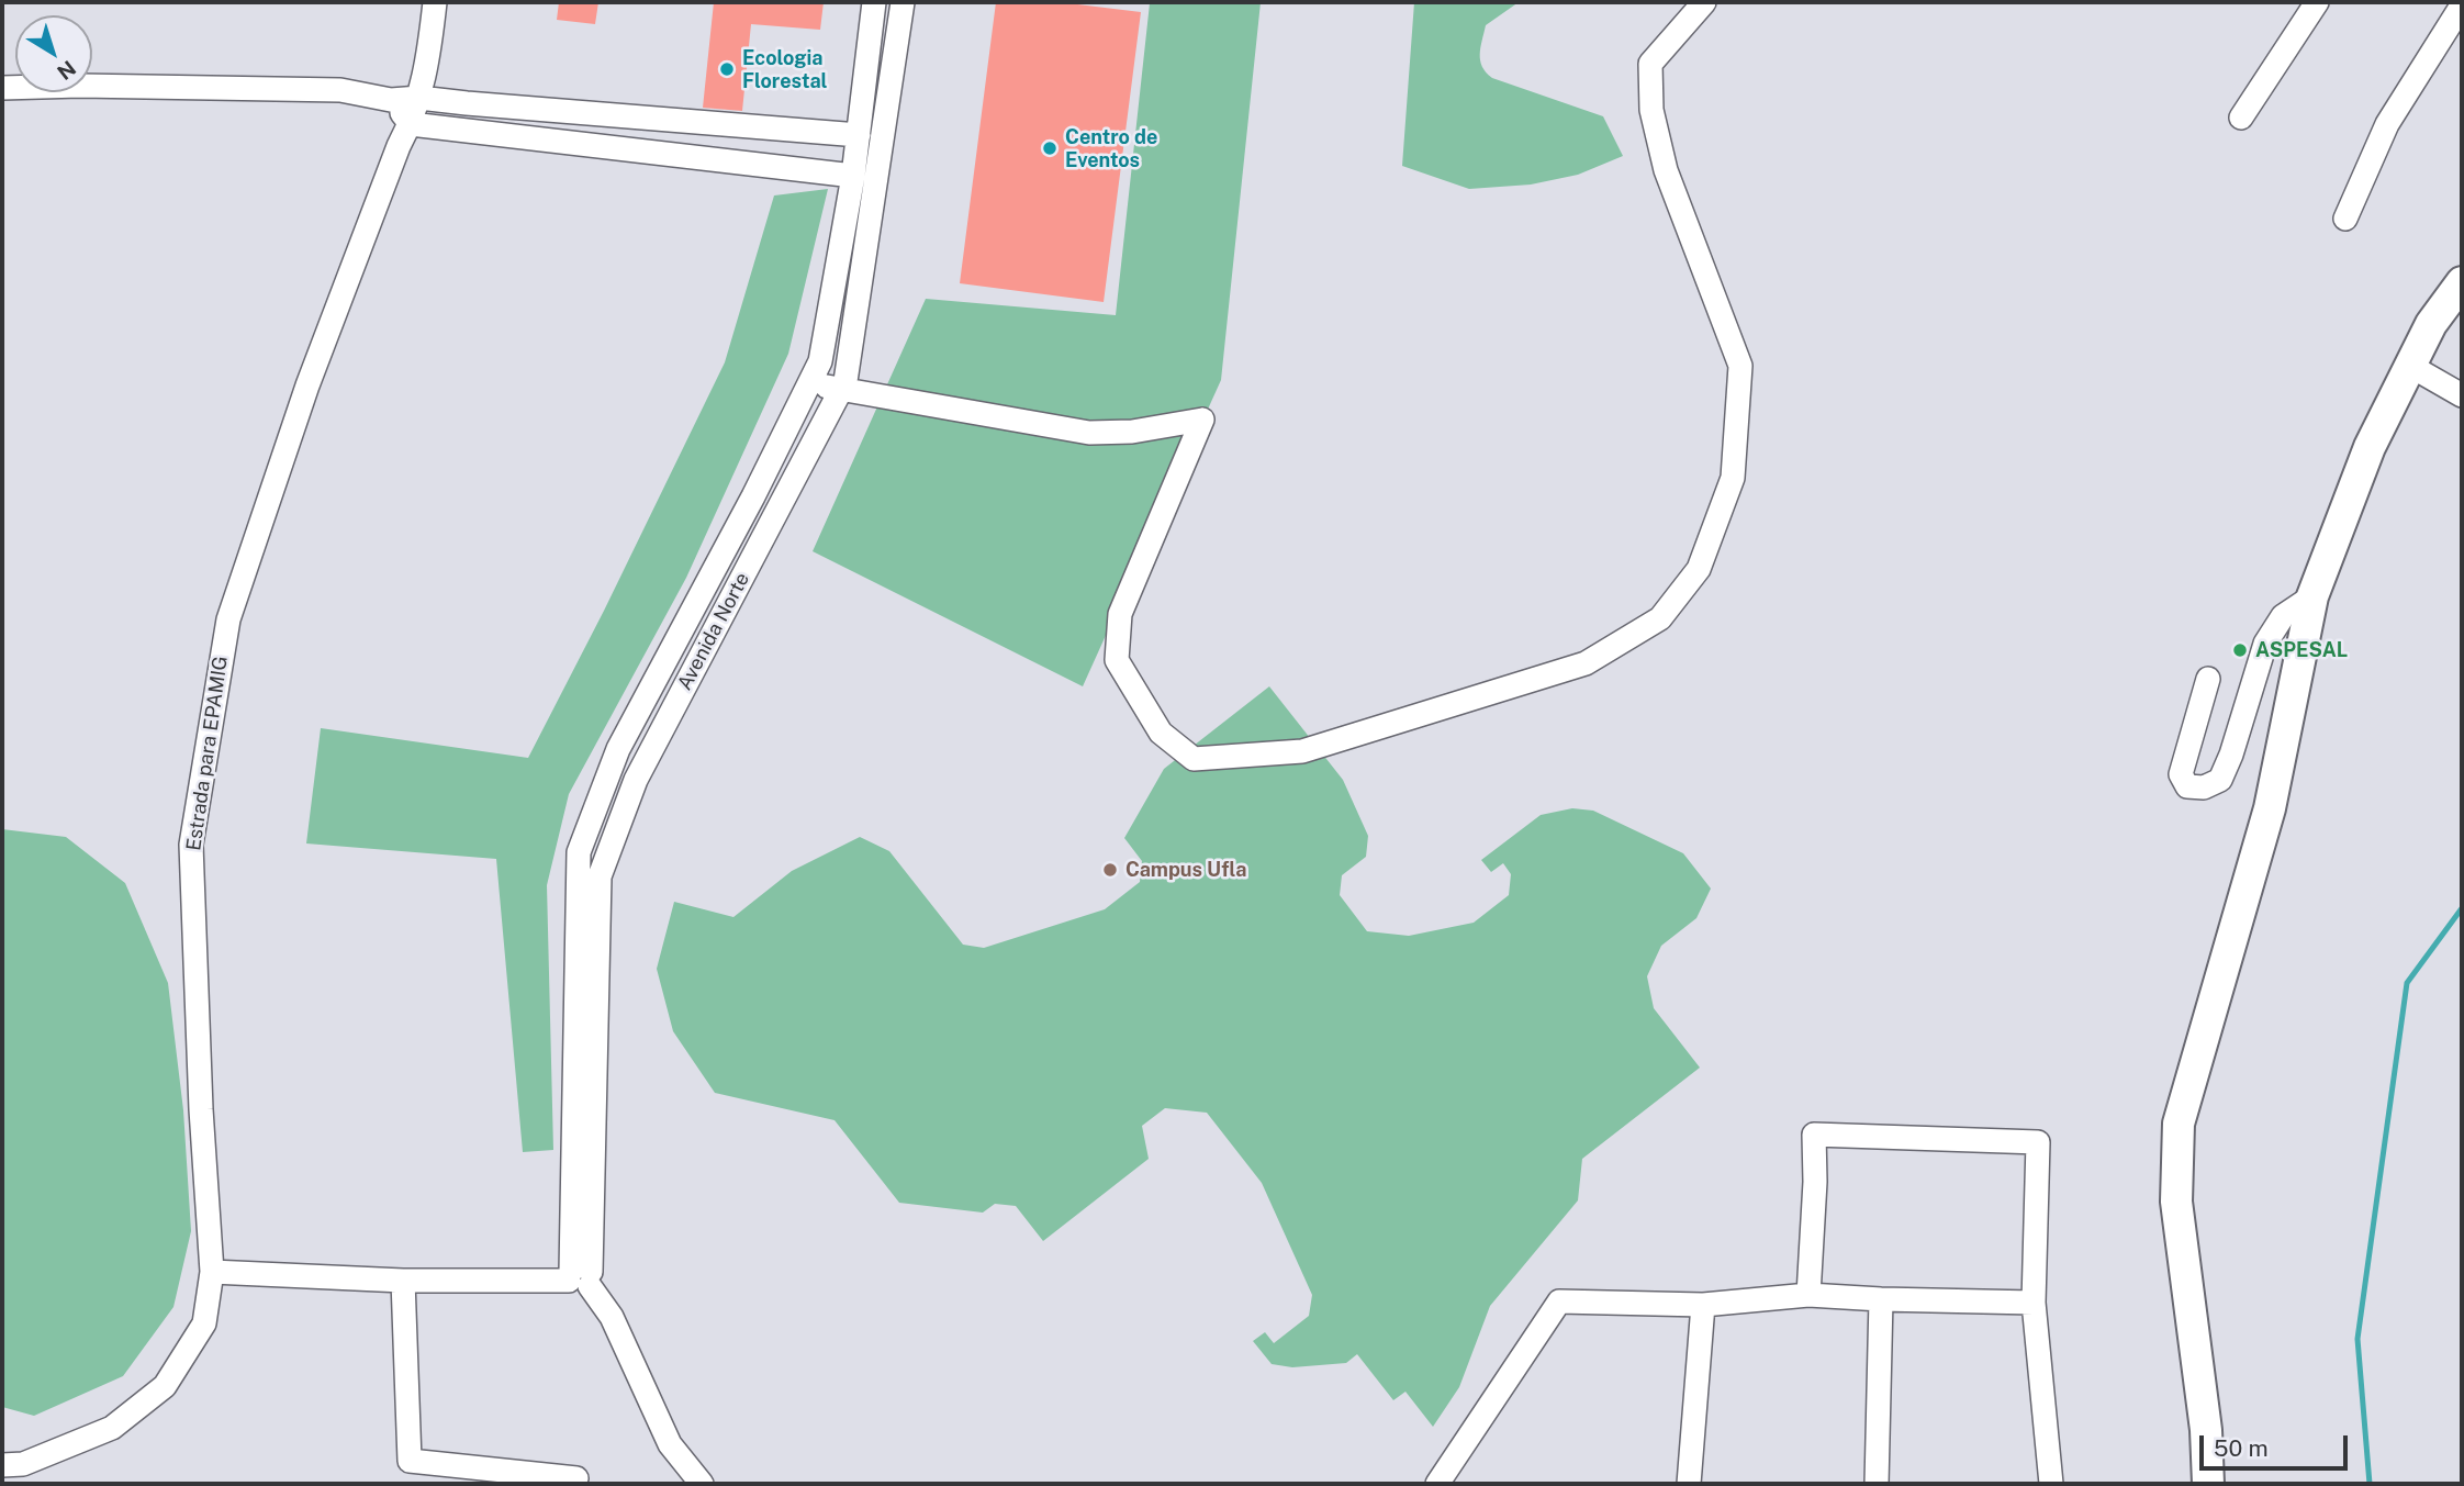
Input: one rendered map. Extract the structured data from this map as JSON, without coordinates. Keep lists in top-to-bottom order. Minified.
{"streets":{"street":["Avenida Norte","Estrada para EPAMIG"]},"places":["Ecologia Florestal","Centro de Eventos","ASPESAL","Campus Ufla"],"scale_bar":"50 m","north":"bottom right"}
